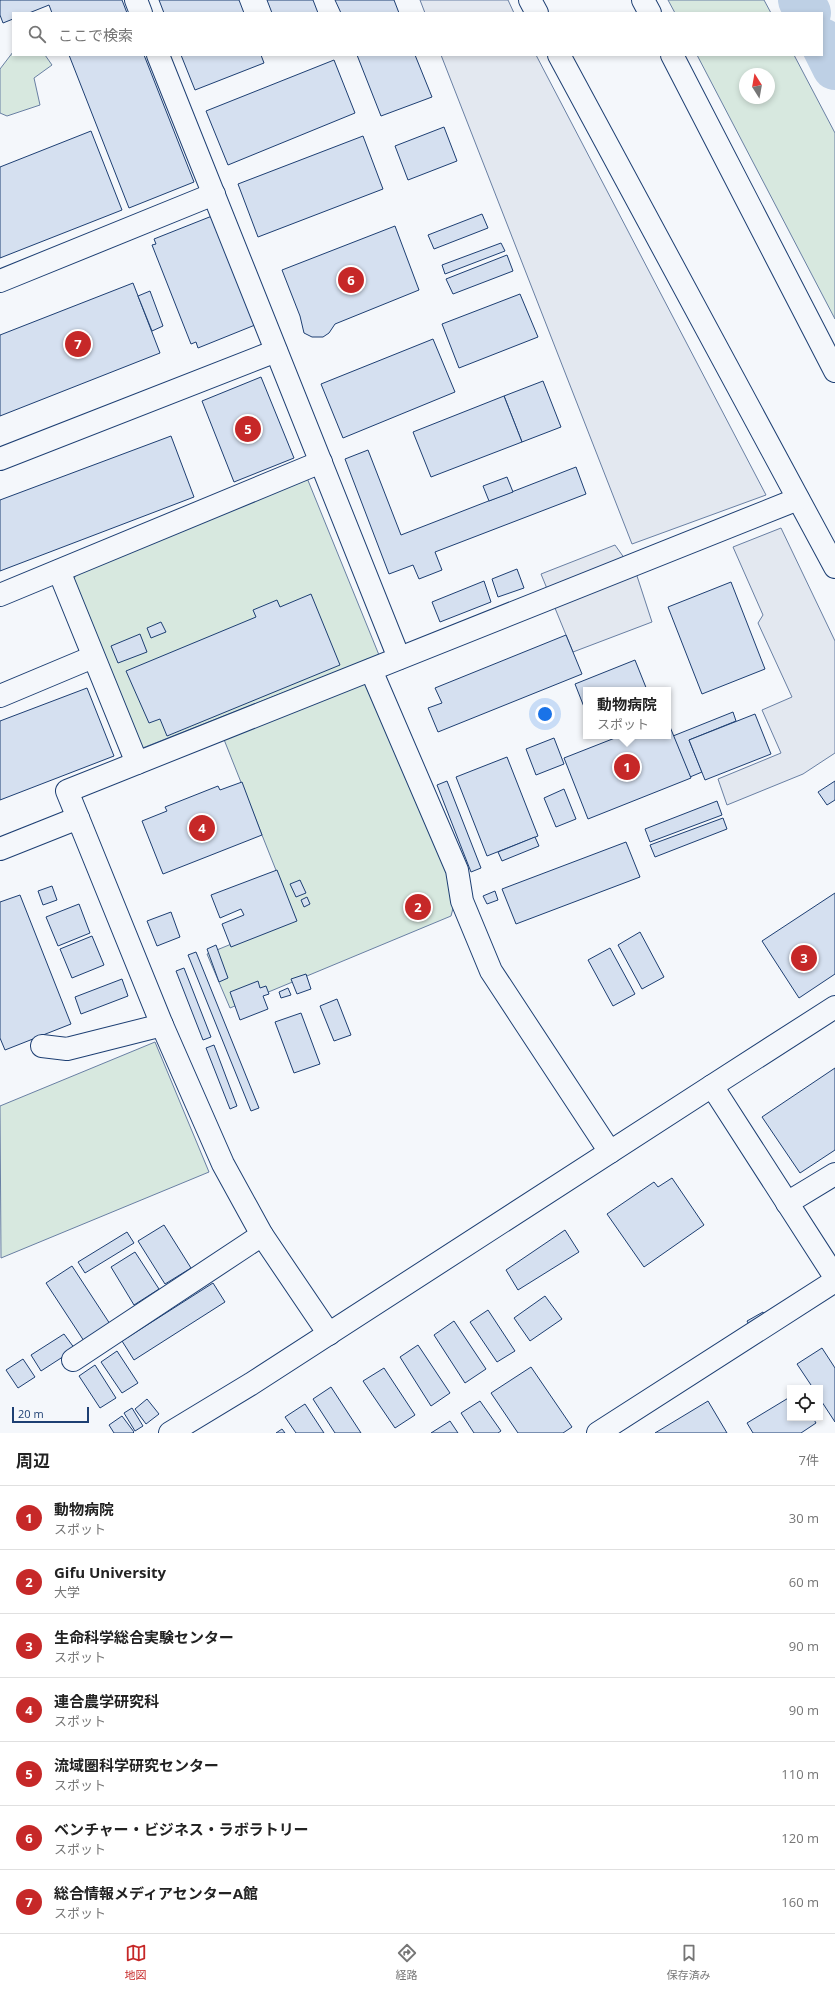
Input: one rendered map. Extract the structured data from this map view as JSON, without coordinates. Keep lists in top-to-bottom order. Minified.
{"scale_bar":"20 m","north":"top","page":{"search":"ここで検索","pins":["6","7","5","1","4","2","3"],"popup":["動物病院","スポット"],"scale":"20 m","heading":["周辺","7件"],"list":[{"mark":"1","name":"動物病院","note":"スポット","value":"30 m"},{"mark":"2","name":"Gifu University","note":"大学","value":"60 m"},{"mark":"3","name":"生命科学総合実験センター","note":"スポット","value":"90 m"},{"mark":"4","name":"連合農学研究科","note":"スポット","value":"90 m"},{"mark":"5","name":"流域圏科学研究センター","note":"スポット","value":"110 m"},{"mark":"6","name":"ベンチャー・ビジネス・ラボラトリー","note":"スポット","value":"120 m"},{"mark":"7","name":"総合情報メディアセンターA館","note":"スポット","value":"160 m"}],"nav":["地図","経路","保存済み"]}}
